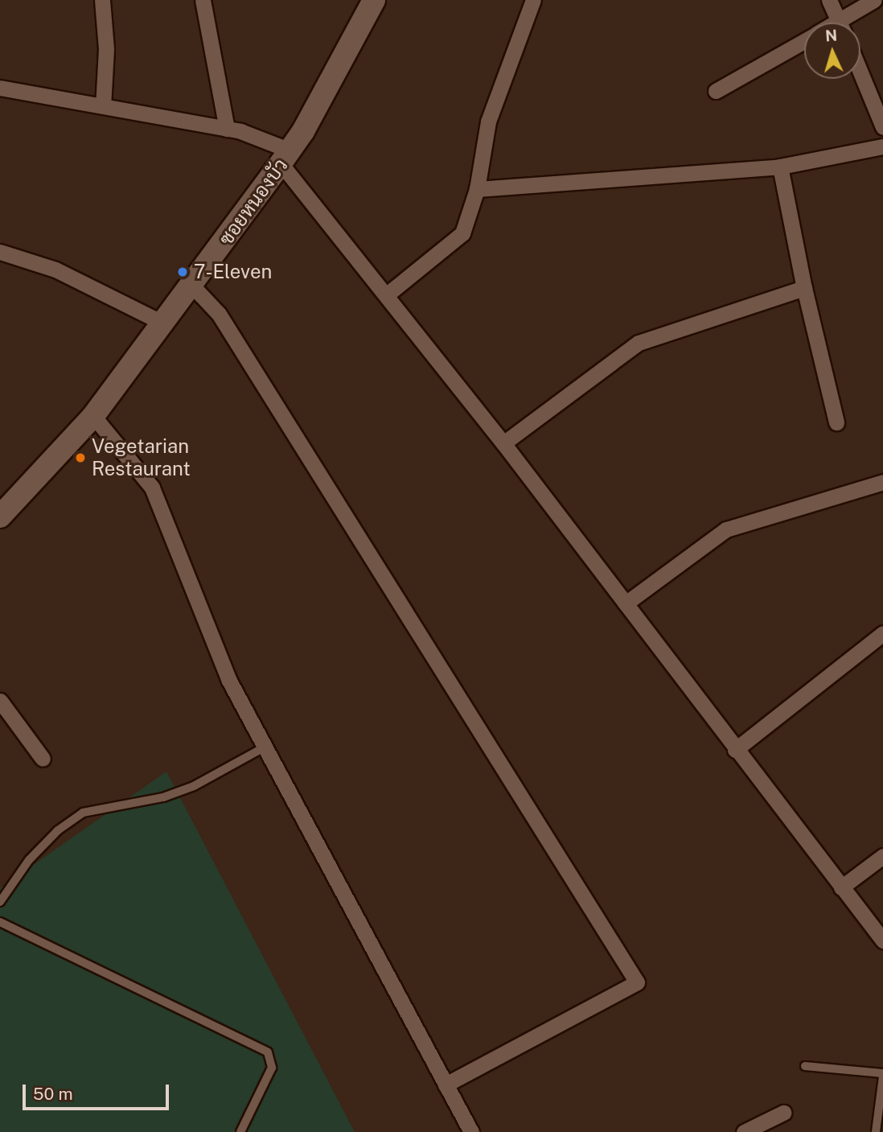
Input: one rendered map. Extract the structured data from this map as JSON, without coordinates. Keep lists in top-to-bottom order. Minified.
{"streets":{"street":["ซอยหนองบัว"]},"places":["7-Eleven","Vegetarian Restaurant"],"scale_bar":"50 m","north":"top"}
